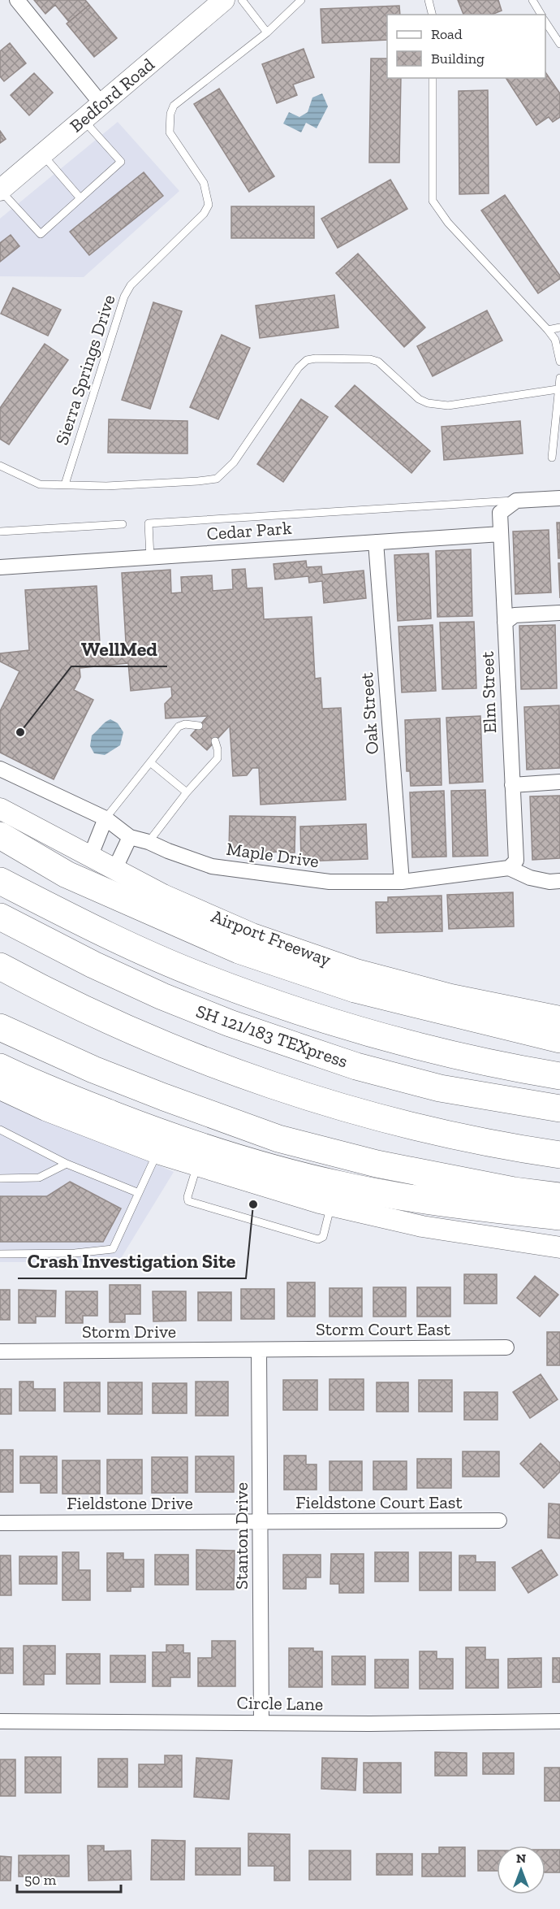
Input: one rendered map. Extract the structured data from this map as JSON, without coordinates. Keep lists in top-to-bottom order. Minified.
{"streets":{"highway":["SH 121/183 TEXpress"],"main road":["Bedford Road","Airport Freeway"],"street":["Cedar Park","Elm Street","Oak Street","Maple Drive","Storm Court East","Storm Drive","Fieldstone Court East","Fieldstone Drive","Stanton Drive","Circle Lane"],"lane":["Sierra Springs Drive"]},"crossings":[["Cedar Park","Elm Street"],["Cedar Park","Oak Street"],["Elm Street","Maple Drive"],["Oak Street","Maple Drive"],["Storm Court East","Storm Drive"],["Storm Court East","Stanton Drive"],["Storm Drive","Stanton Drive"],["Fieldstone Court East","Fieldstone Drive"],["Fieldstone Court East","Stanton Drive"],["Fieldstone Drive","Stanton Drive"],["Stanton Drive","Circle Lane"]],"places":["WellMed","Crash Investigation Site"],"legend":["Road","Building"],"scale_bar":"50 m","north":"top"}
